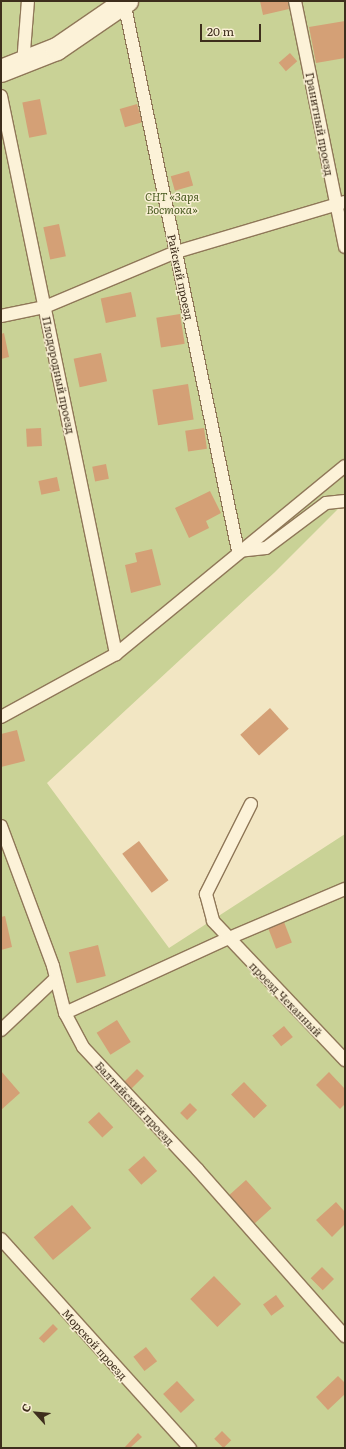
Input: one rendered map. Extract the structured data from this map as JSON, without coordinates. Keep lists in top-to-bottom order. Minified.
{"streets":{"lane":["Гранитный проезд","Райский проезд","Плодородный проезд","проезд Чеканный","Балтийский проезд","Морской проезд"]},"parks":["СНТ «Заря Востока»"],"scale_bar":"20 m","north":"top left"}
